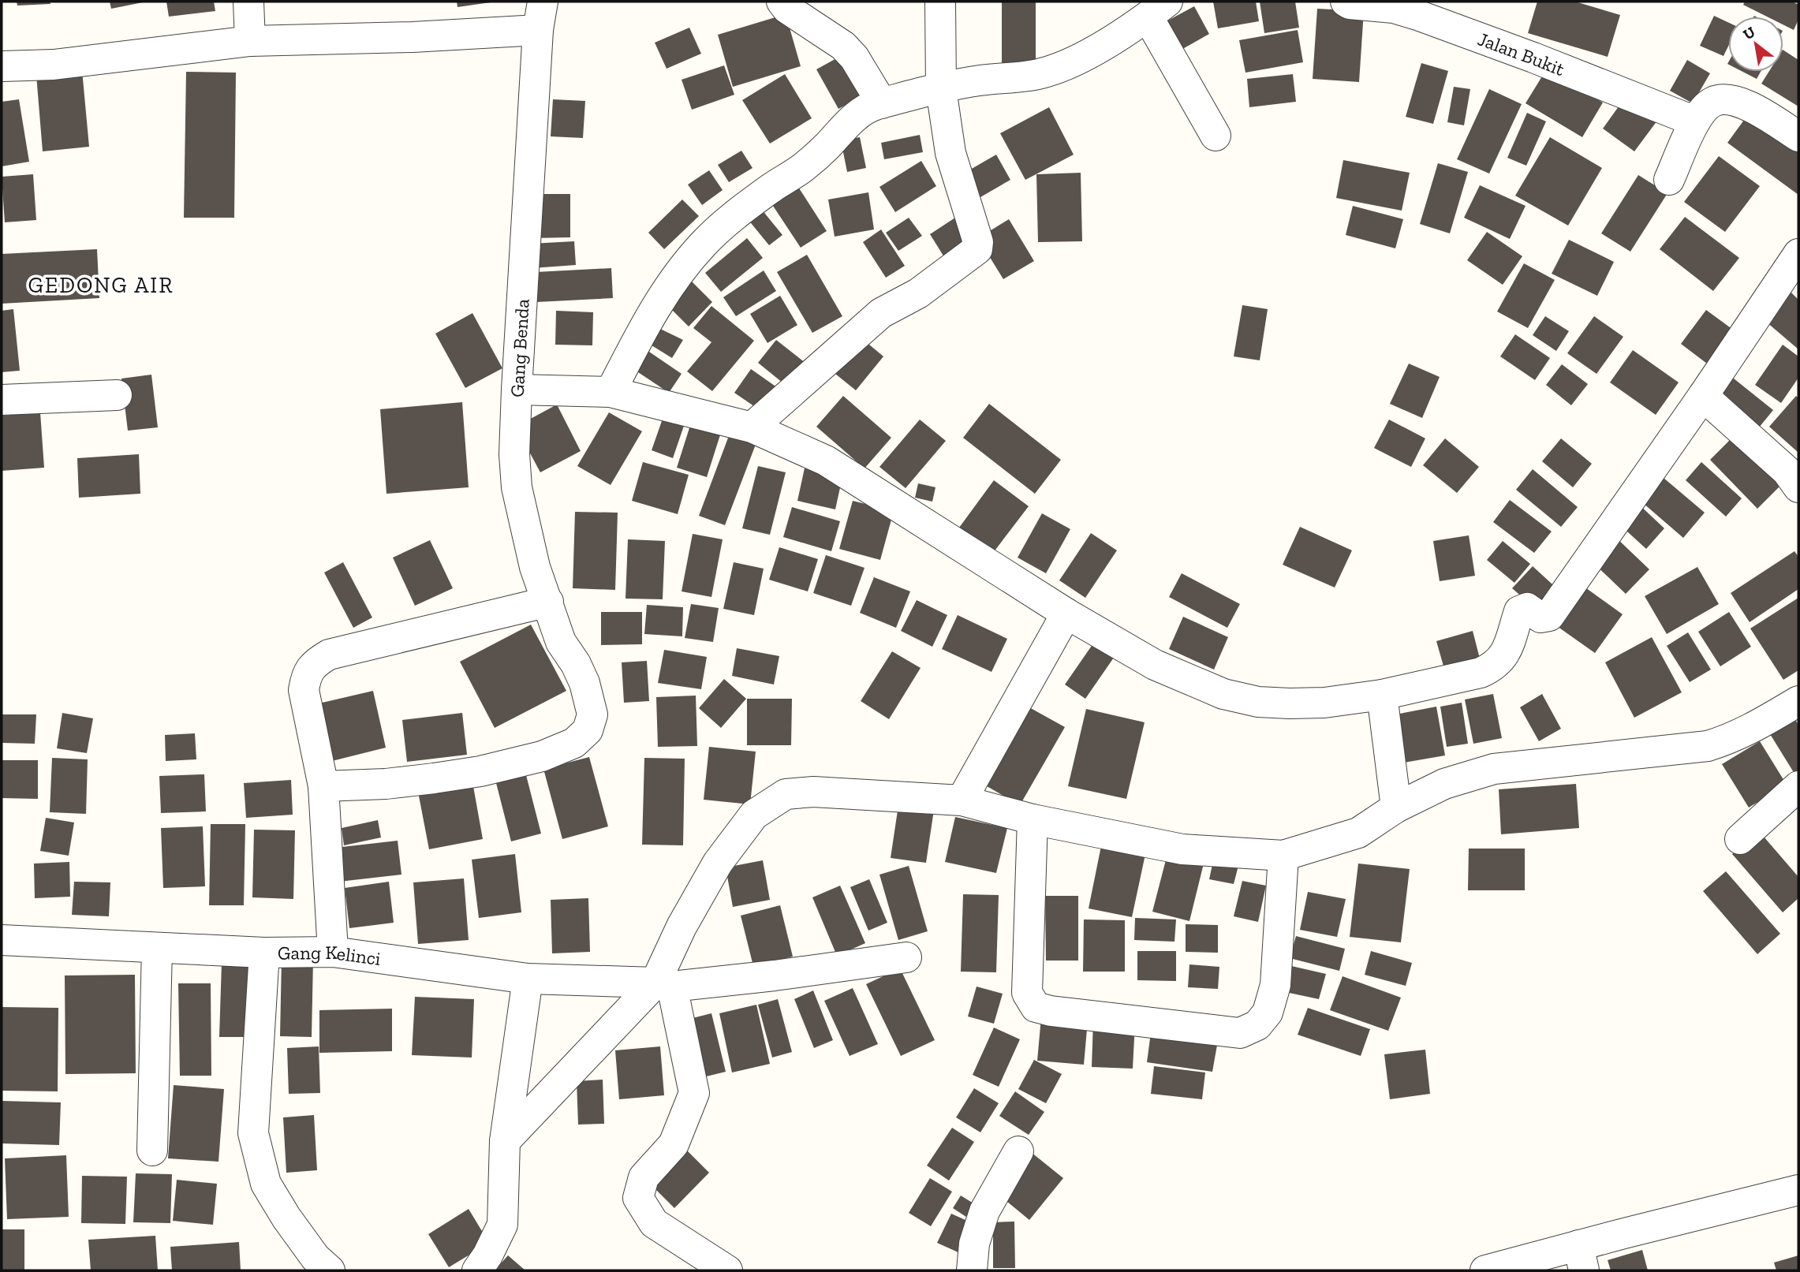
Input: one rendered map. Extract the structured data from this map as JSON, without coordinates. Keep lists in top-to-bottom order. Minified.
{"streets":{"street":["Jalan Bukit","Gang Benda","Gang Kelinci"]},"districts":["GEDONG AIR"],"north":"top left"}
